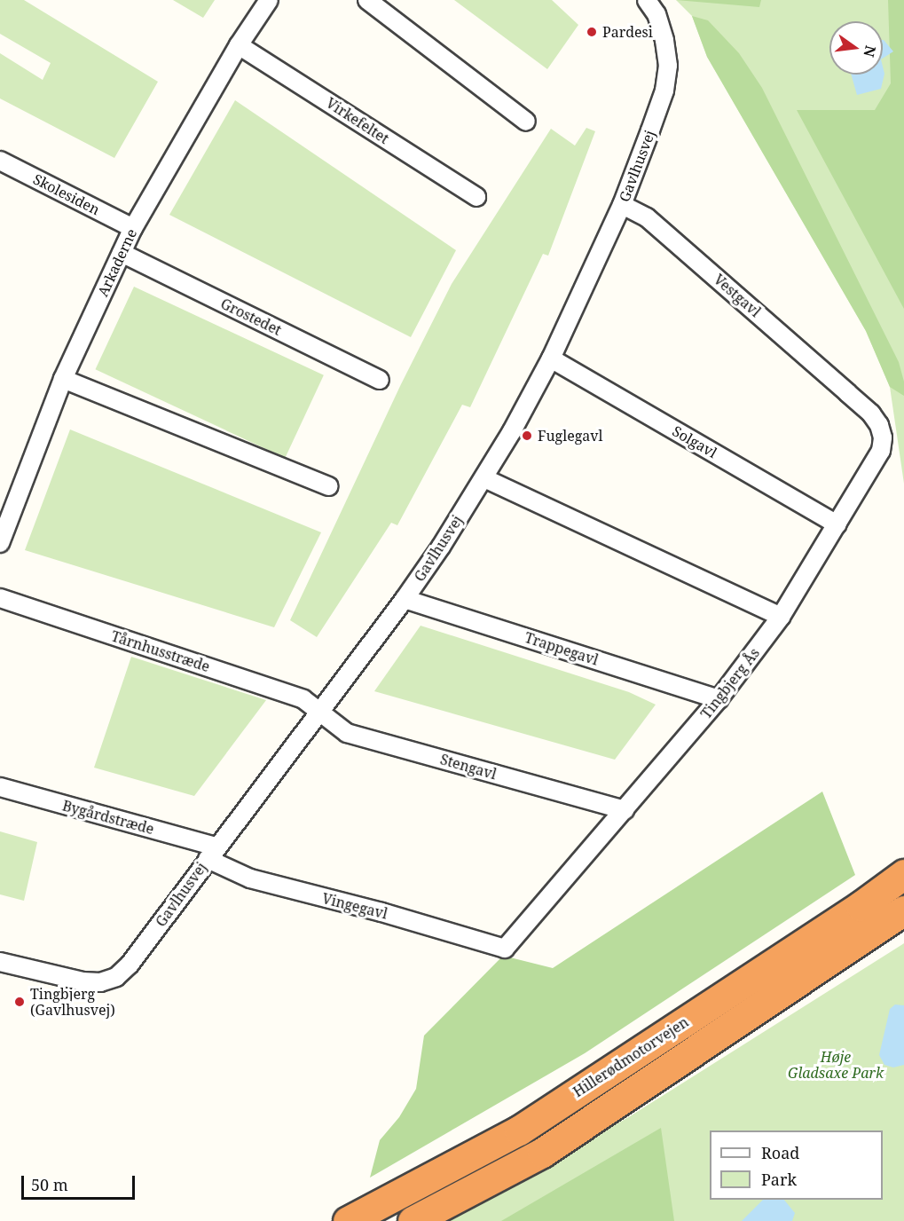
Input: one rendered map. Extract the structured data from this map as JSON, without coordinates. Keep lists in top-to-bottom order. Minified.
{"streets":{"highway":["Hillerødmotorvejen"],"street":["Virkefeltet","Gavlhusvej","Skolesiden","Arkaderne","Vestgavl","Grostedet","Solgavl","Trappegavl","Tårnhusstræde","Tingbjerg Ås","Stengavl","Bygårdstræde","Vingegavl"]},"crossings":[["Virkefeltet","Arkaderne"],["Gavlhusvej","Vestgavl"],["Gavlhusvej","Solgavl"],["Gavlhusvej","Trappegavl"],["Gavlhusvej","Tårnhusstræde"],["Gavlhusvej","Stengavl"],["Gavlhusvej","Bygårdstræde"],["Gavlhusvej","Vingegavl"],["Skolesiden","Arkaderne"],["Arkaderne","Grostedet"],["Vestgavl","Tingbjerg Ås"],["Solgavl","Tingbjerg Ås"],["Trappegavl","Tingbjerg Ås"],["Tårnhusstræde","Stengavl"],["Tingbjerg Ås","Stengavl"],["Tingbjerg Ås","Vingegavl"],["Bygårdstræde","Vingegavl"]],"parks":["Høje Gladsaxe Park"],"places":["Pardesi","Fuglegavl","Tingbjerg (Gavlhusvej)"],"legend":["Road","Park"],"scale_bar":"50 m","north":"right"}
